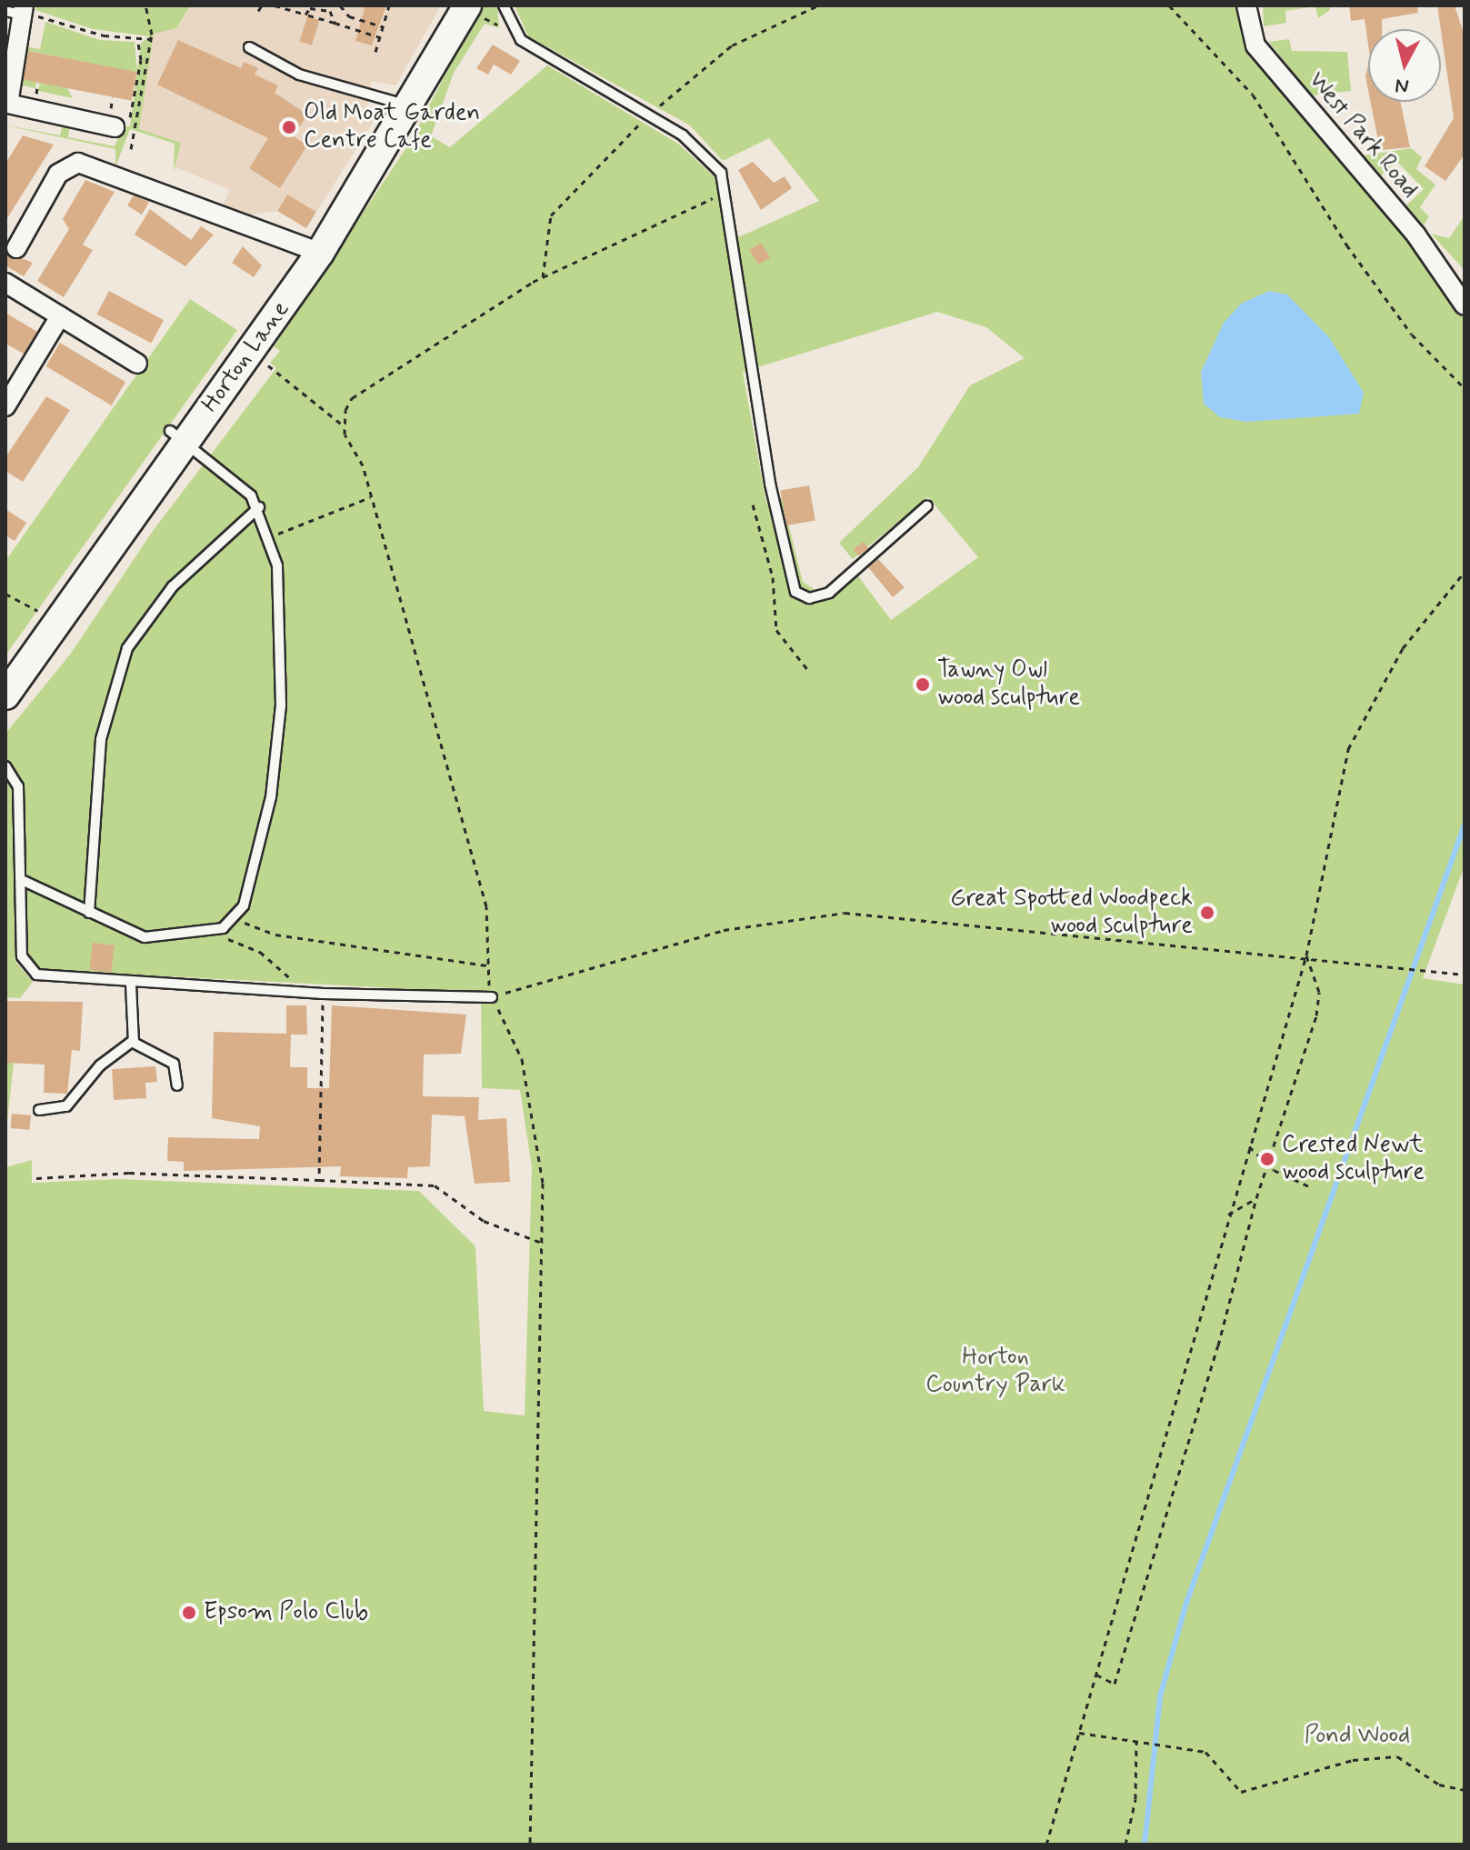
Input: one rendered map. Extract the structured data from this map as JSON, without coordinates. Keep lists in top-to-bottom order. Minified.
{"streets":{"street":["West Park Road","Horton Lane"]},"parks":["Horton Country Park","Pond Wood"],"places":["Old Moat Garden Centre Cafe","Tawny Owl wood sculpture","Great Spotted Woodpeck wood sculpture","Crested Newt wood sculpture","Epsom Polo Club"],"north":"bottom"}
